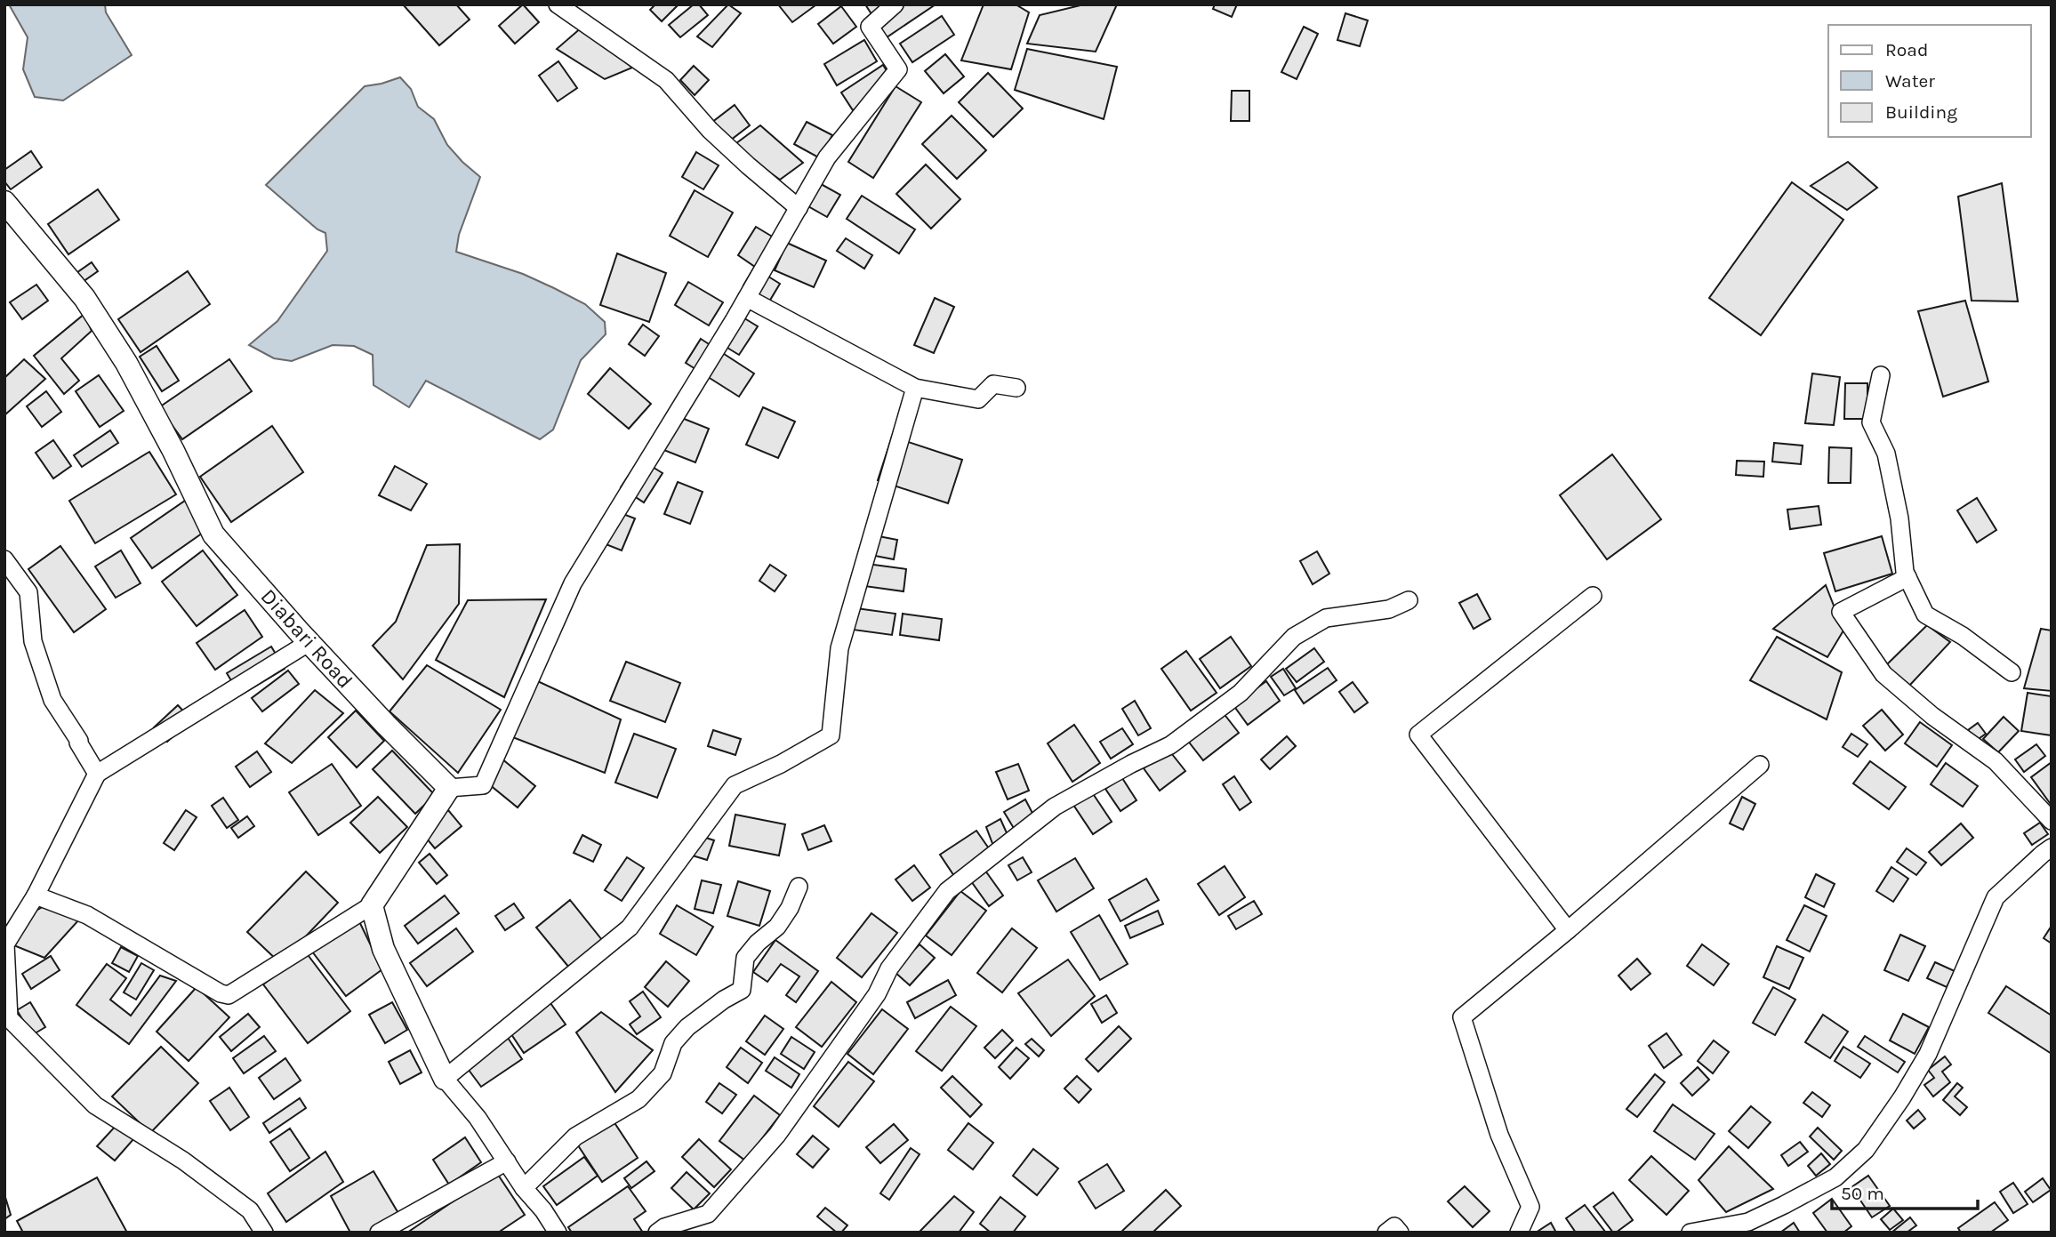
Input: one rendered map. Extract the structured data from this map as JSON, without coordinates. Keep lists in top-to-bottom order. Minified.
{"streets":{"street":["Diabari Road"]},"legend":["Road","Water","Building"],"scale_bar":"50 m"}
